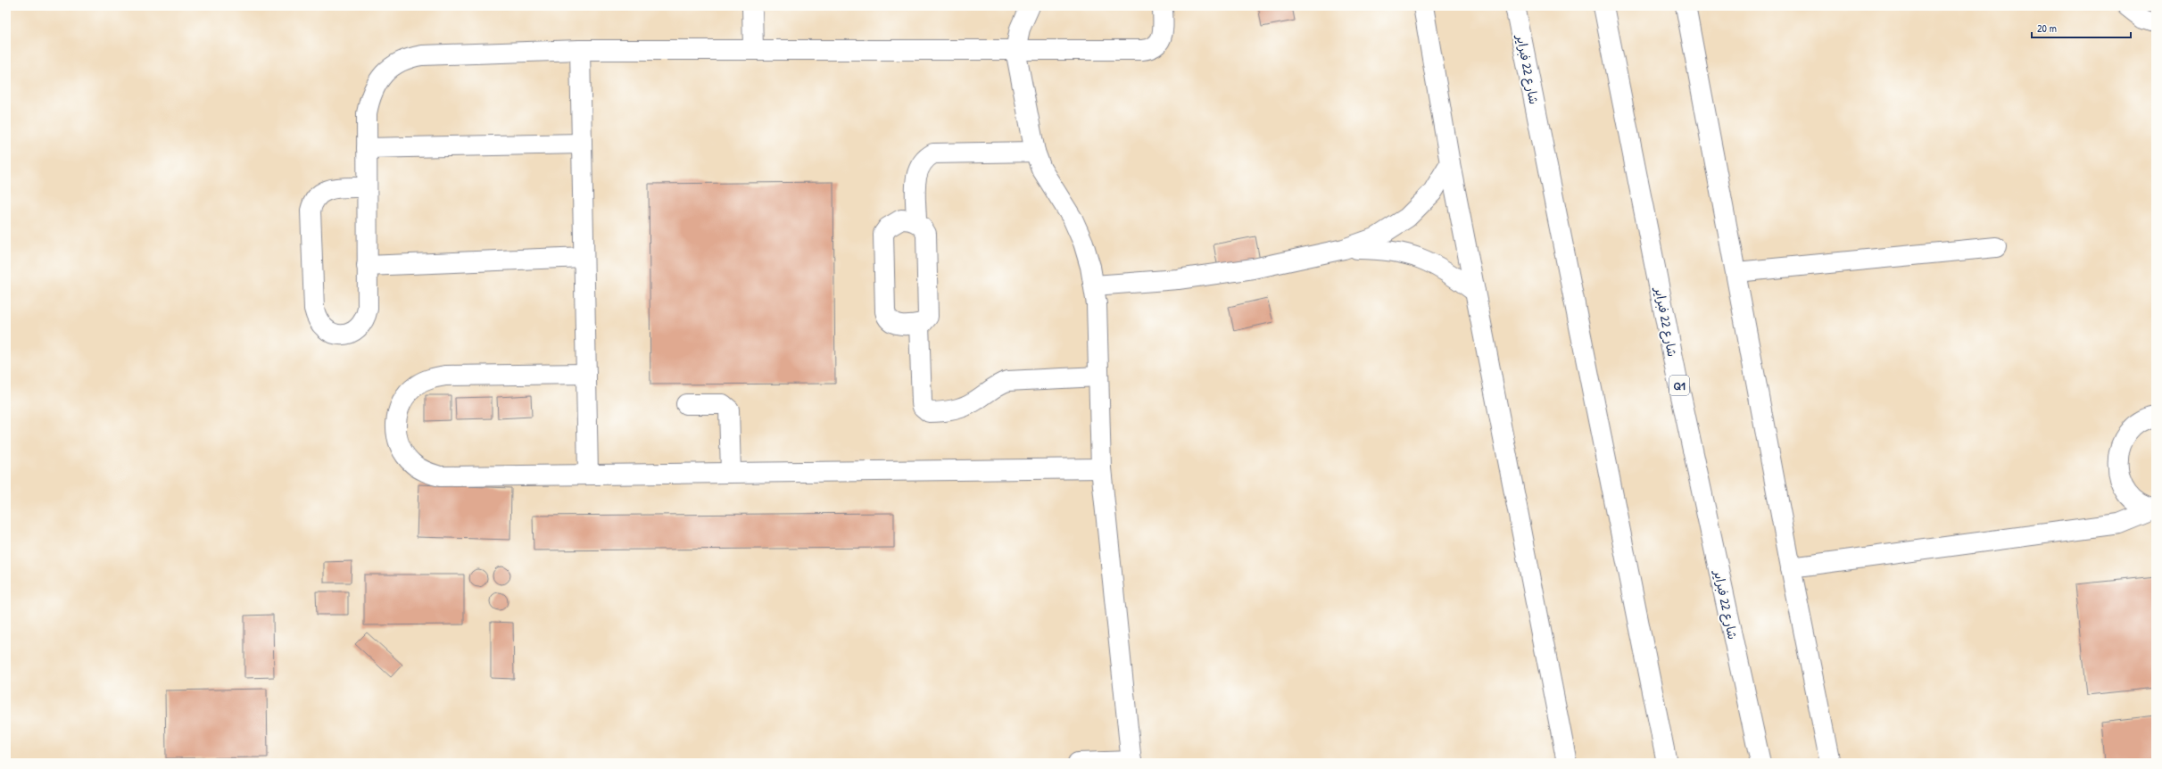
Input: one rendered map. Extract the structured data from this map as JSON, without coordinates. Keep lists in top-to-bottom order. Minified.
{"streets":{"main road":["شارع 22 فبراير","Q1"]},"scale_bar":"20 m"}
